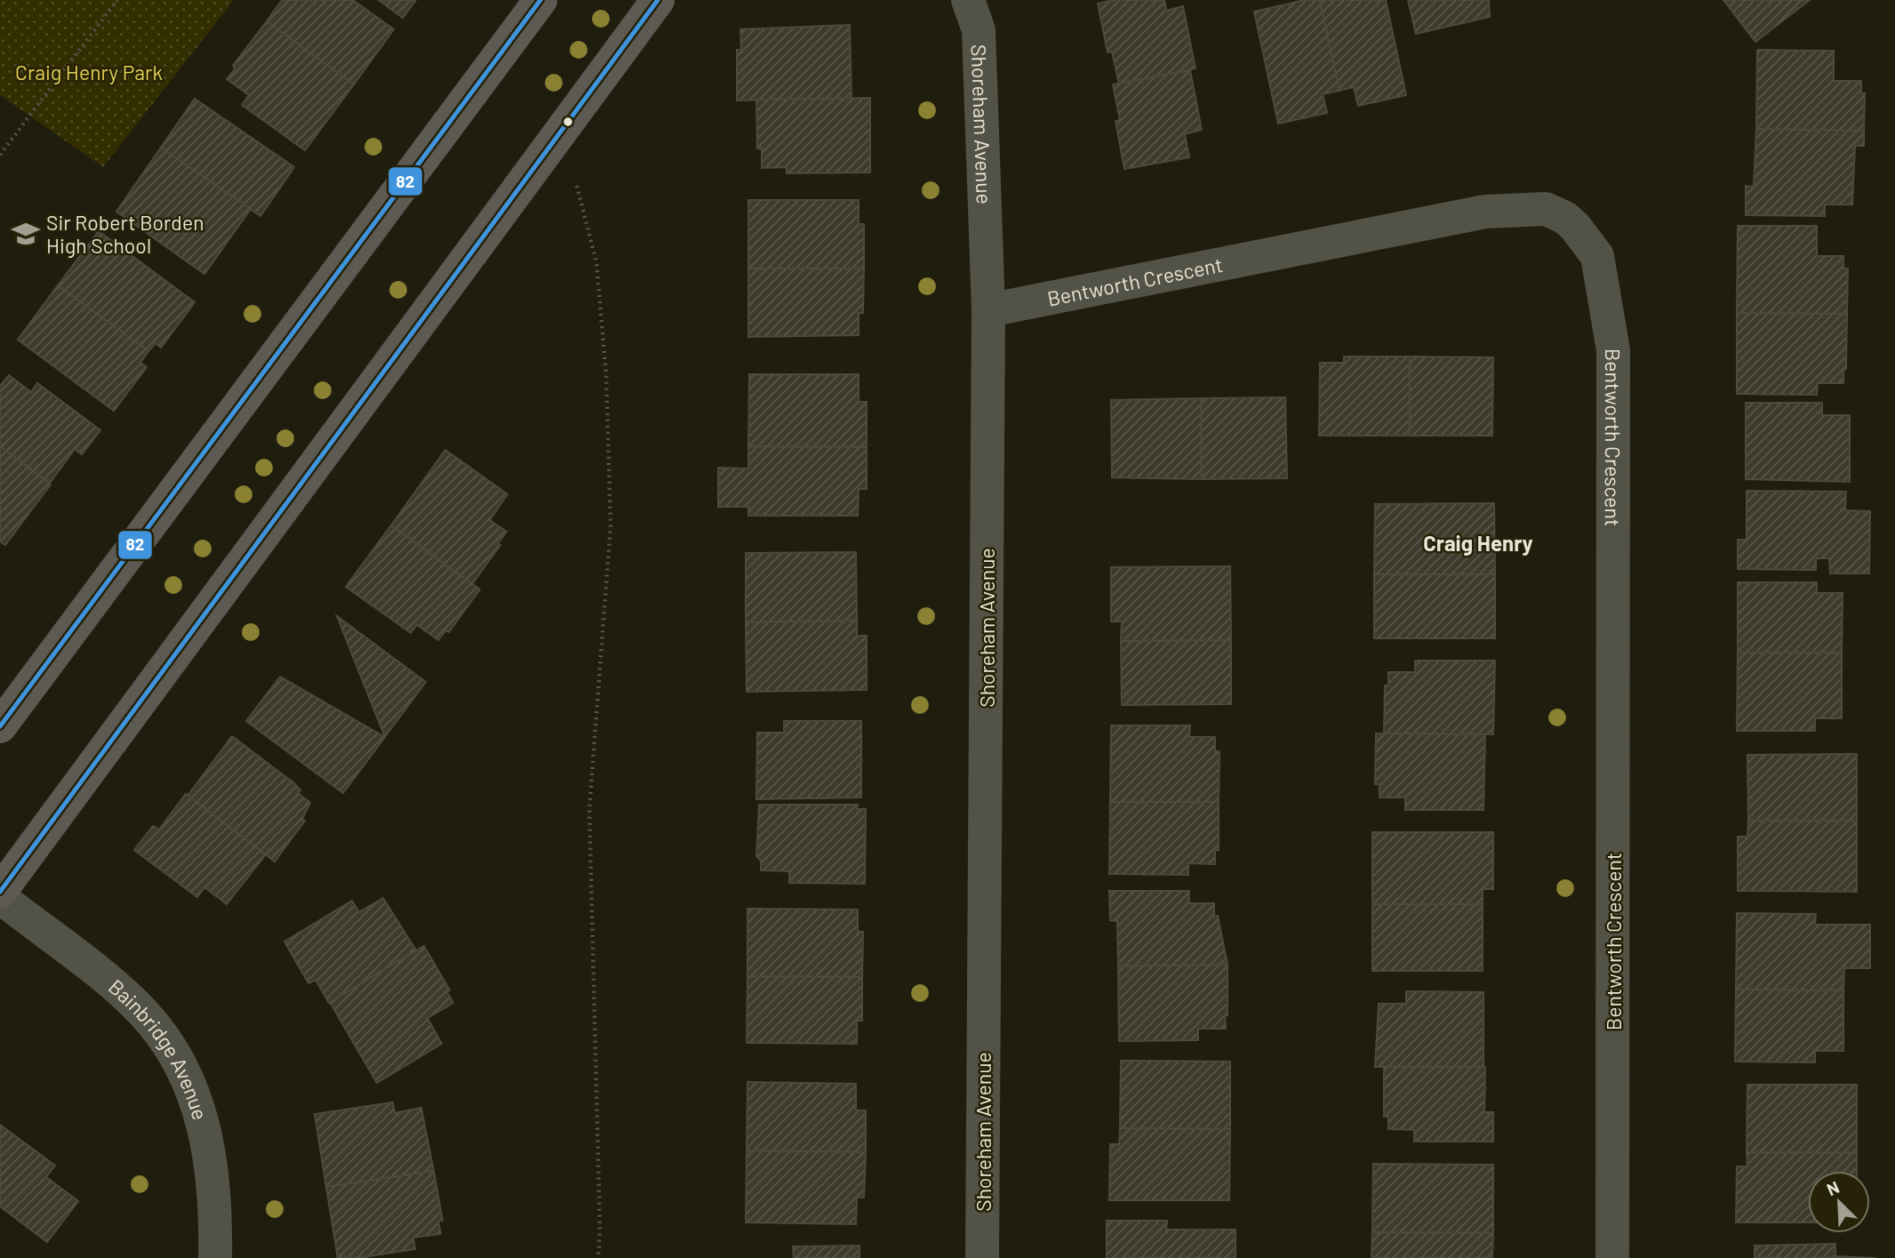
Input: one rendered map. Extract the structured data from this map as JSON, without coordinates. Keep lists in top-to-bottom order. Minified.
{"streets":{"street":["Shoreham Avenue","Bentworth Crescent","Bainbridge Avenue"]},"crossings":[["Shoreham Avenue","Bentworth Crescent"]],"districts":["Craig Henry"],"parks":["Craig Henry Park"],"places":{"school or university":["Sir Robert Borden High School"]},"lines":["transit line 82"],"north":"top left"}
